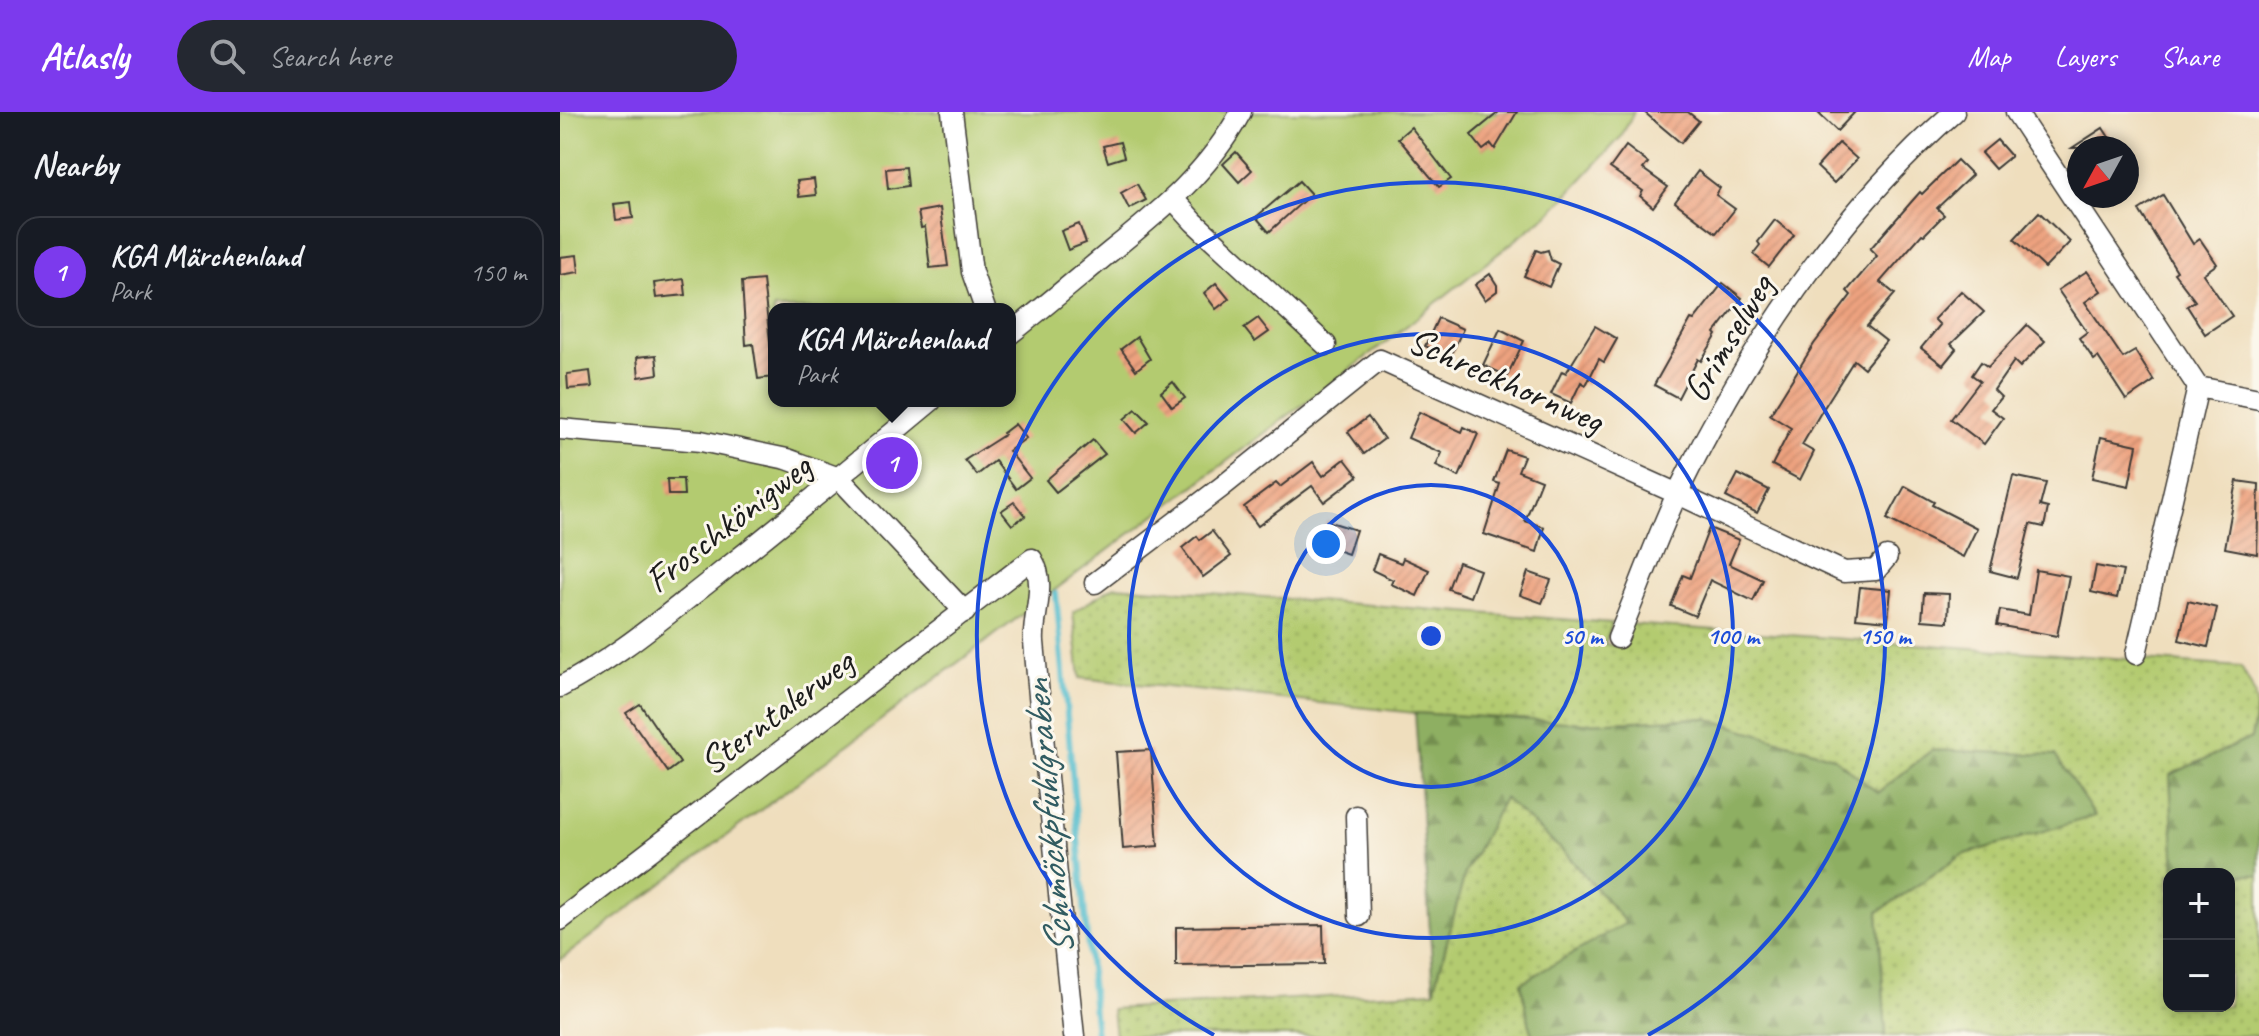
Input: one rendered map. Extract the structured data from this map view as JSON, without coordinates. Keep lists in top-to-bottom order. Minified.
{"streets":{"street":["Grimselweg","Schreckhornweg","Froschkönigweg","Sterntalerweg"]},"crossings":[["Grimselweg","Schreckhornweg"]],"water":["Schmöckpfuhlgraben"],"north":"bottom left","page":{"header":"Atlasly","search":"Search here","nav":["Map","Layers","Share"],"heading":"Nearby","list":[{"mark":"1","name":"KGA Märchenland","note":"Park","value":"150 m"}],"popup":["KGA Märchenland","Park"],"pins":"1","map_buttons":["+","−"]},"rings":["50 m","100 m","150 m"]}
